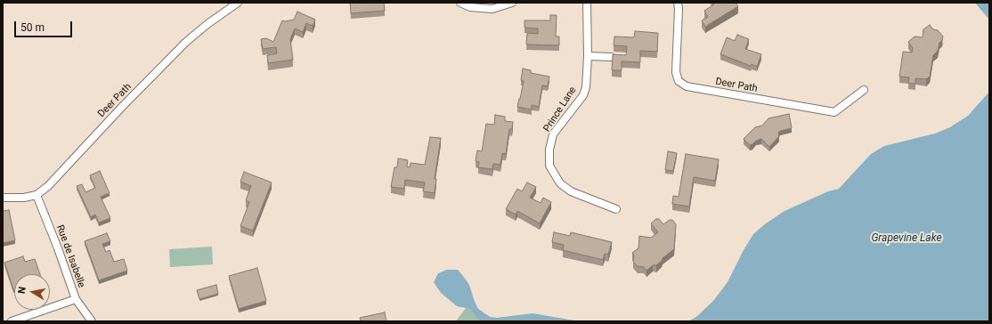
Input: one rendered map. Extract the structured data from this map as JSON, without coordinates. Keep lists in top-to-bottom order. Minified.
{"streets":{"street":["Deer Path","Prince Lane","Rue de Isabelle"]},"crossings":[["Deer Path","Rue de Isabelle"]],"water":["Grapevine Lake"],"scale_bar":"50 m","north":"left"}
